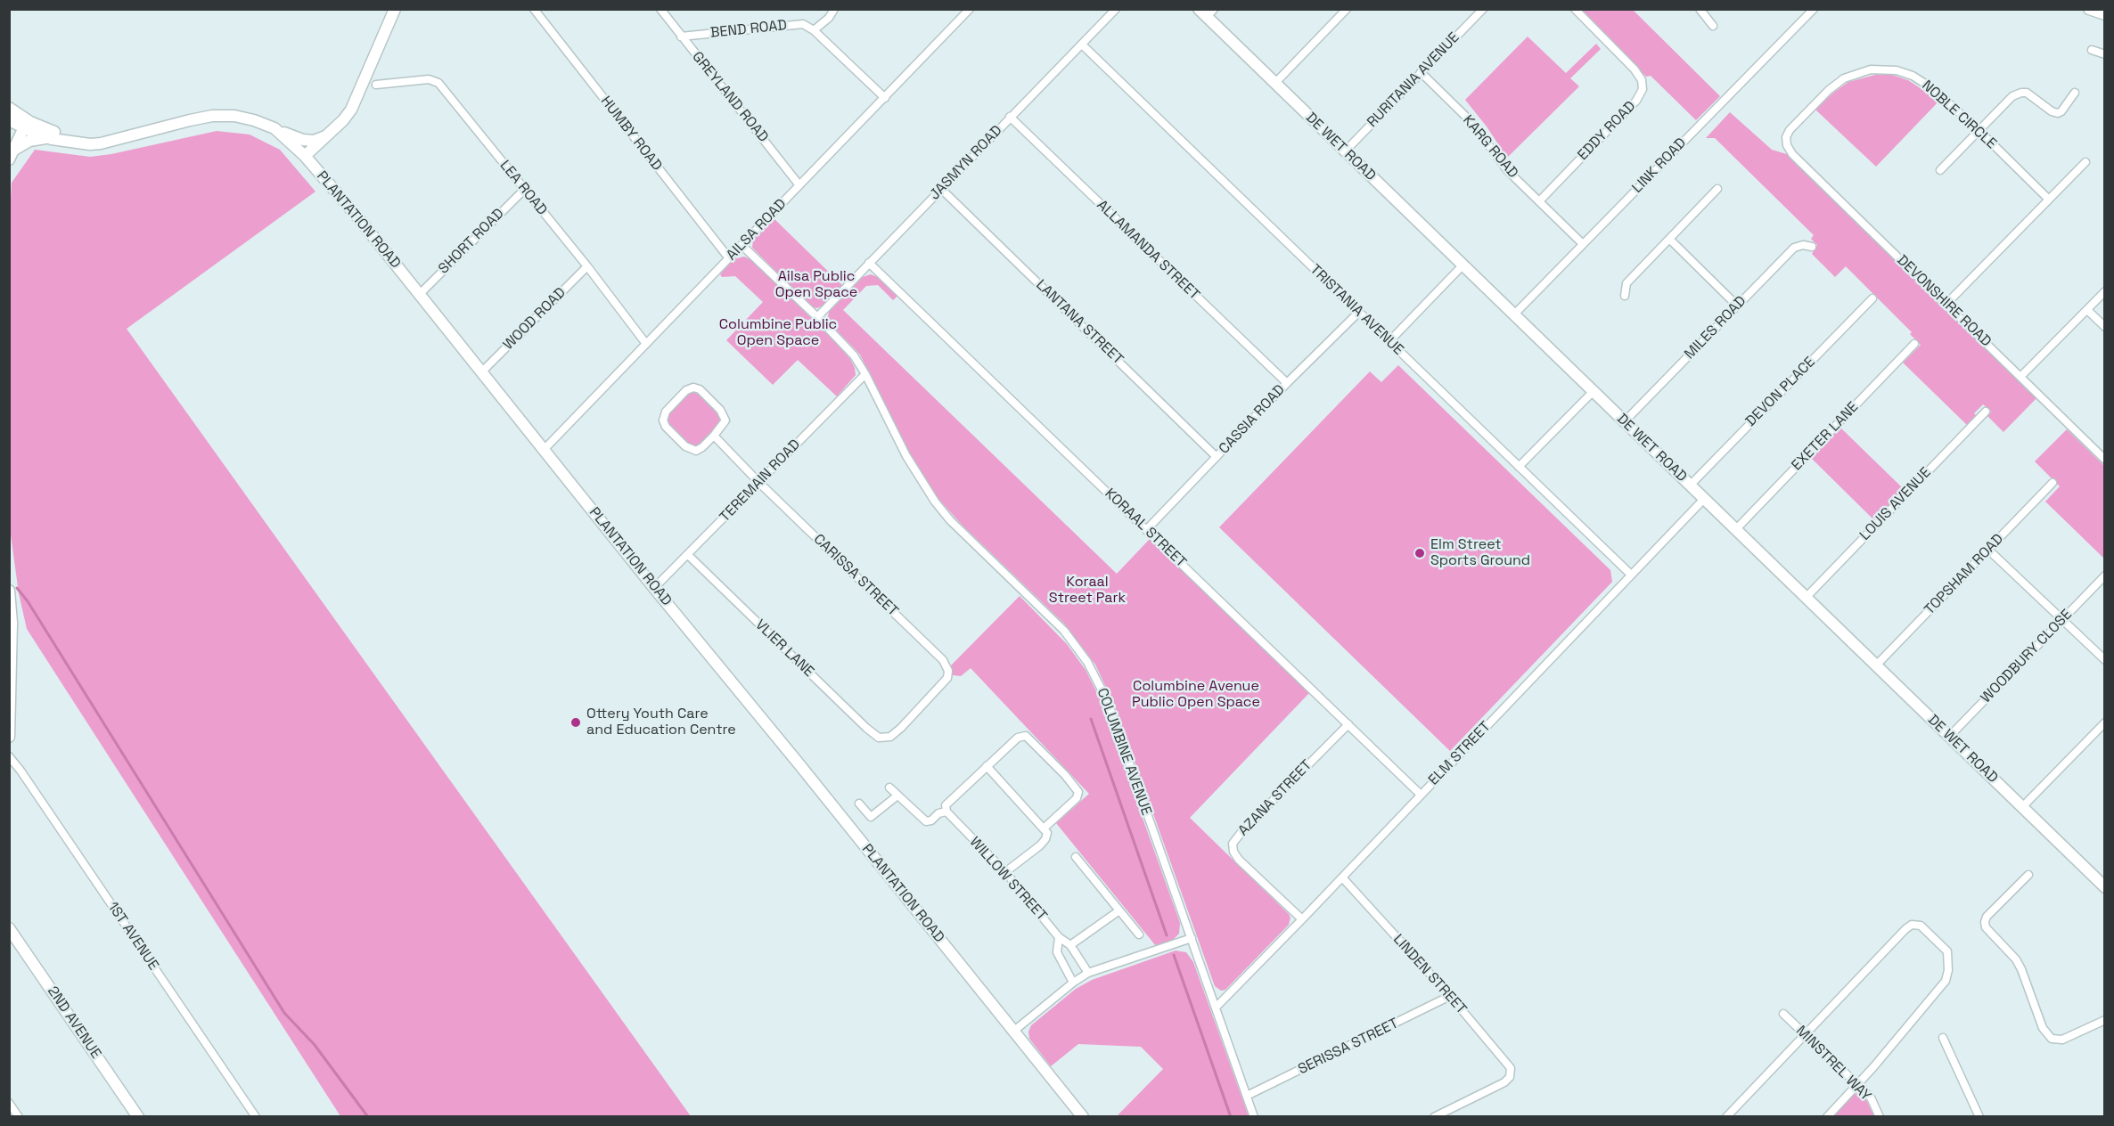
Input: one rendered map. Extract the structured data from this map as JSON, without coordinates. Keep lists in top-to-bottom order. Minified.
{"streets":{"street":["BEND ROAD","RURITANIA AVENUE","GREYLAND ROAD","NOBLE CIRCLE","EDDY ROAD","HUMBY ROAD","DE WET ROAD","KARG ROAD","JASMYN ROAD","LINK ROAD","LEA ROAD","PLANTATION ROAD","AILSA ROAD","SHORT ROAD","ALLAMANDA STREET","DEVONSHIRE ROAD","TRISTANIA AVENUE","WOOD ROAD","LANTANA STREET","MILES ROAD","DEVON PLACE","CASSIA ROAD","EXETER LANE","TEREMAIN ROAD","LOUIS AVENUE","KORAAL STREET","TOPSHAM ROAD","CARISSA STREET","VLIER LANE","WOODBURY CLOSE","COLUMBINE AVENUE","ELM STREET","AZANA STREET","WILLOW STREET","1ST AVENUE","LINDEN STREET","2ND AVENUE","SERISSA STREET","MINSTREL WAY"]},"crossings":[["BEND ROAD","GREYLAND ROAD"],["RURITANIA AVENUE","DE WET ROAD"],["RURITANIA AVENUE","KARG ROAD"],["GREYLAND ROAD","AILSA ROAD"],["NOBLE CIRCLE","DEVONSHIRE ROAD"],["EDDY ROAD","KARG ROAD"],["HUMBY ROAD","AILSA ROAD"],["DE WET ROAD","LINK ROAD"],["DE WET ROAD","MILES ROAD"],["DE WET ROAD","DEVON PLACE"],["DE WET ROAD","EXETER LANE"],["DE WET ROAD","LOUIS AVENUE"],["DE WET ROAD","TOPSHAM ROAD"],["DE WET ROAD","WOODBURY CLOSE"],["DE WET ROAD","ELM STREET"],["KARG ROAD","LINK ROAD"],["JASMYN ROAD","ALLAMANDA STREET"],["JASMYN ROAD","TRISTANIA AVENUE"],["JASMYN ROAD","LANTANA STREET"],["JASMYN ROAD","KORAAL STREET"],["JASMYN ROAD","COLUMBINE AVENUE"],["LEA ROAD","AILSA ROAD"],["LEA ROAD","SHORT ROAD"],["LEA ROAD","WOOD ROAD"],["PLANTATION ROAD","AILSA ROAD"],["PLANTATION ROAD","SHORT ROAD"],["PLANTATION ROAD","WOOD ROAD"],["PLANTATION ROAD","TEREMAIN ROAD"],["AILSA ROAD","COLUMBINE AVENUE"],["ALLAMANDA STREET","CASSIA ROAD"],["TRISTANIA AVENUE","CASSIA ROAD"],["TRISTANIA AVENUE","ELM STREET"],["LANTANA STREET","CASSIA ROAD"],["CASSIA ROAD","KORAAL STREET"],["TEREMAIN ROAD","CARISSA STREET"],["TEREMAIN ROAD","VLIER LANE"],["TEREMAIN ROAD","COLUMBINE AVENUE"],["KORAAL STREET","ELM STREET"],["KORAAL STREET","AZANA STREET"],["CARISSA STREET","VLIER LANE"],["COLUMBINE AVENUE","ELM STREET"],["COLUMBINE AVENUE","SERISSA STREET"],["ELM STREET","AZANA STREET"],["ELM STREET","LINDEN STREET"],["LINDEN STREET","SERISSA STREET"]],"parks":["Ailsa Public Open Space","Columbine Public Open Space","Koraal Street Park","Columbine Avenue Public Open Space"],"places":["Elm Street Sports Ground","Ottery Youth Care and Education Centre"]}
